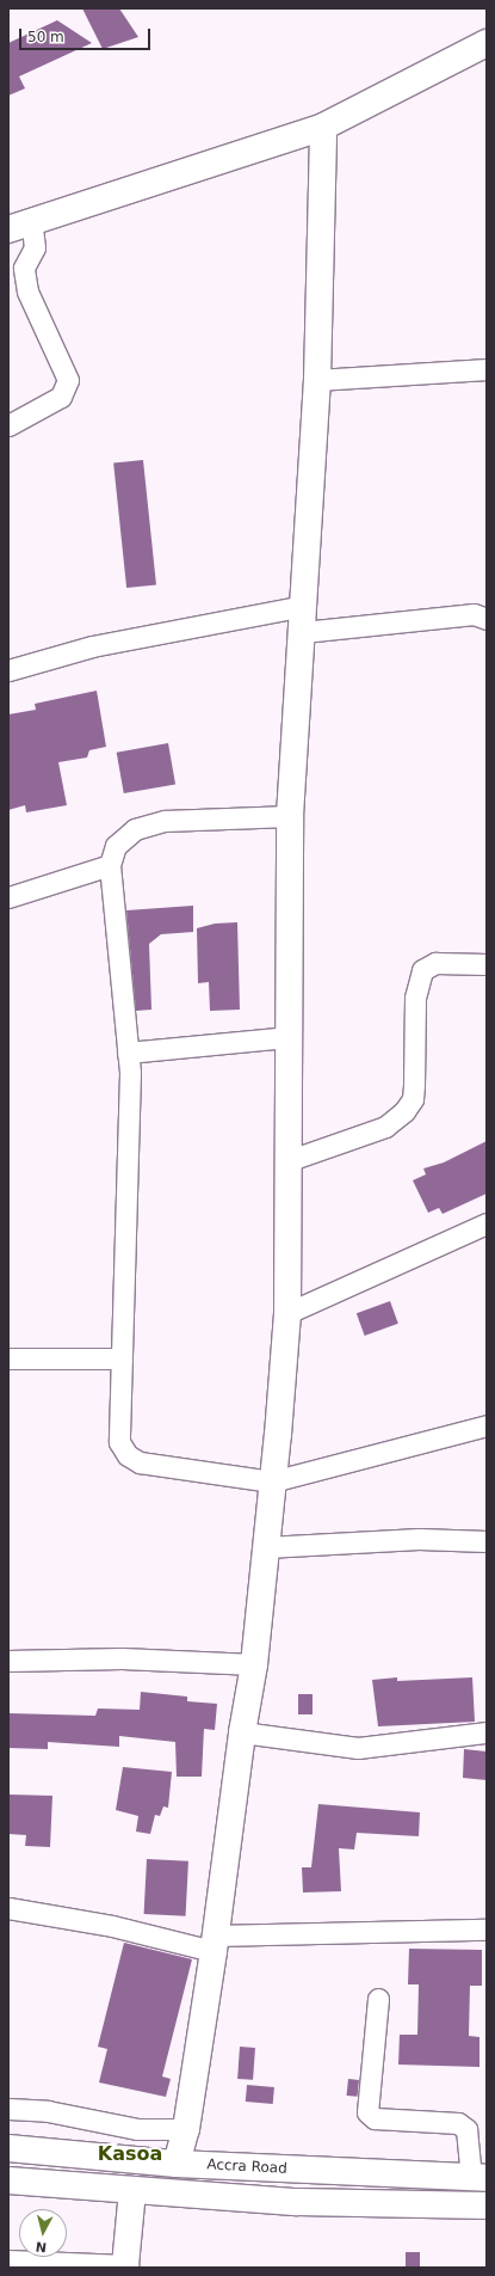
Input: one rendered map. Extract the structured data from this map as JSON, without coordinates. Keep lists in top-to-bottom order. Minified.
{"streets":{"main road":["Accra Road"]},"districts":["Kasoa"],"scale_bar":"50 m","north":"bottom"}
